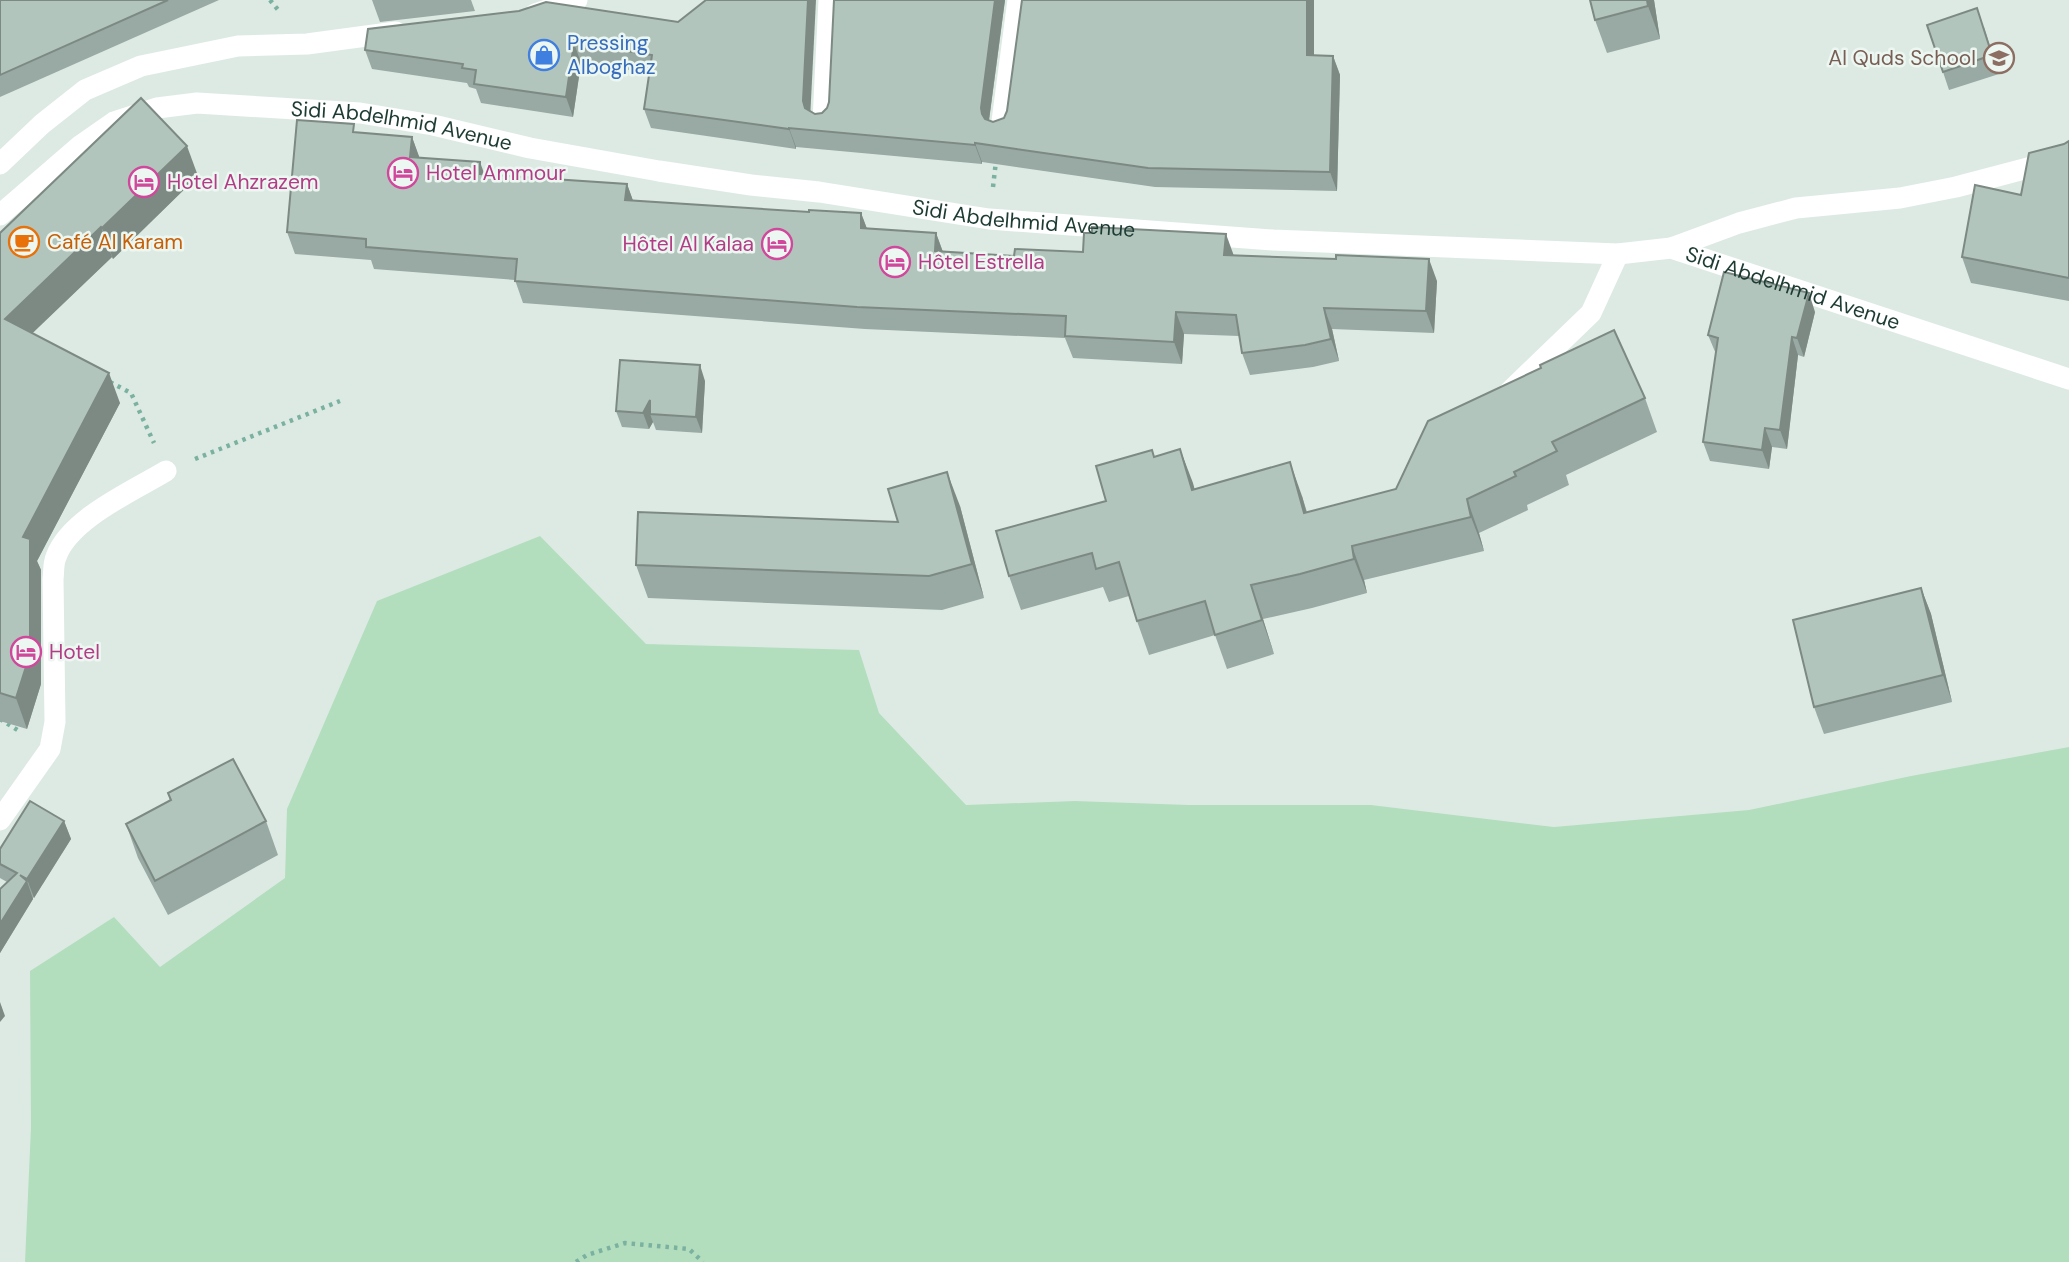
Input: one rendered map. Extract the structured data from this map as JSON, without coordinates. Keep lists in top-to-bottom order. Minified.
{"streets":{"street":["Sidi Abdelhmid Avenue"]},"places":{"shop":["Pressing Alboghaz"],"school or university":["Al Quds School"],"hotel":["Hotel Ammour","Hotel Ahzrazem","Hôtel Al Kalaa","Hôtel Estrella","Hotel"],"cafe":["Café Al Karam"]}}
